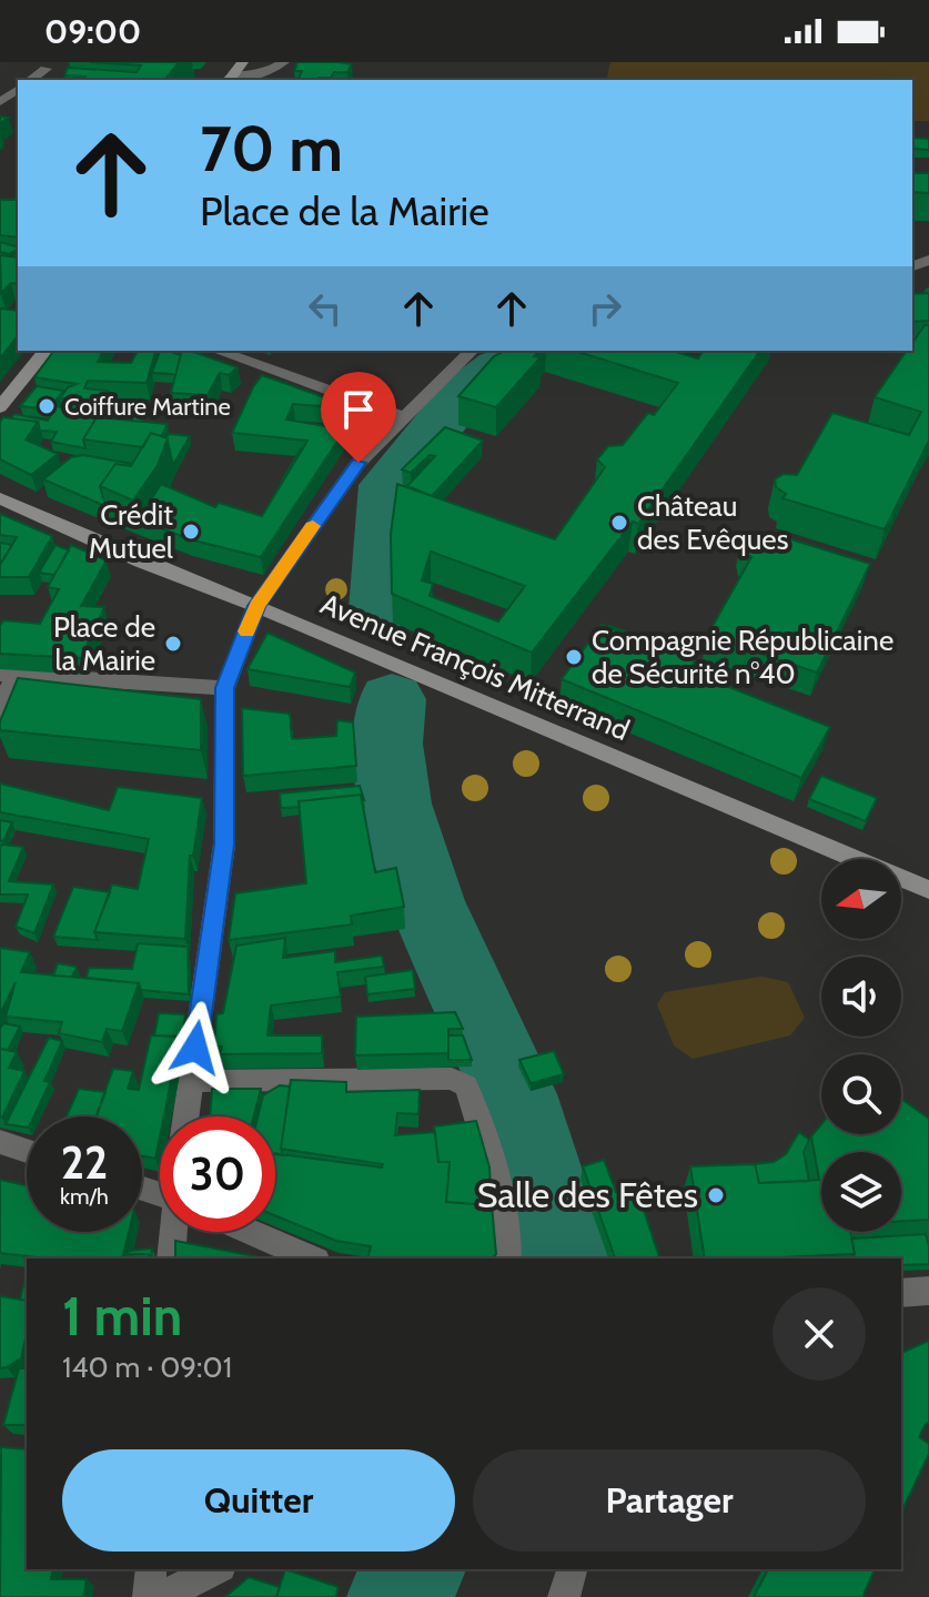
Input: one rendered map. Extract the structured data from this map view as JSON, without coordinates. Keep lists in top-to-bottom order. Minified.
{"streets":{"main road":["Avenue François Mitterrand"]},"places":["Coiffure Martine","Château des Evêques","Crédit Mutuel","Place de la Mairie","Compagnie Républicaine de Sécurité n°40","Salle des Fêtes"],"north":"left","page":{"status":"09:00","turn":["70 m","Place de la Mairie"],"speed":"22 km/h","limit":"30","heading":["1 min","140 m · 09:01"],"buttons":["Quitter","Partager"]}}
